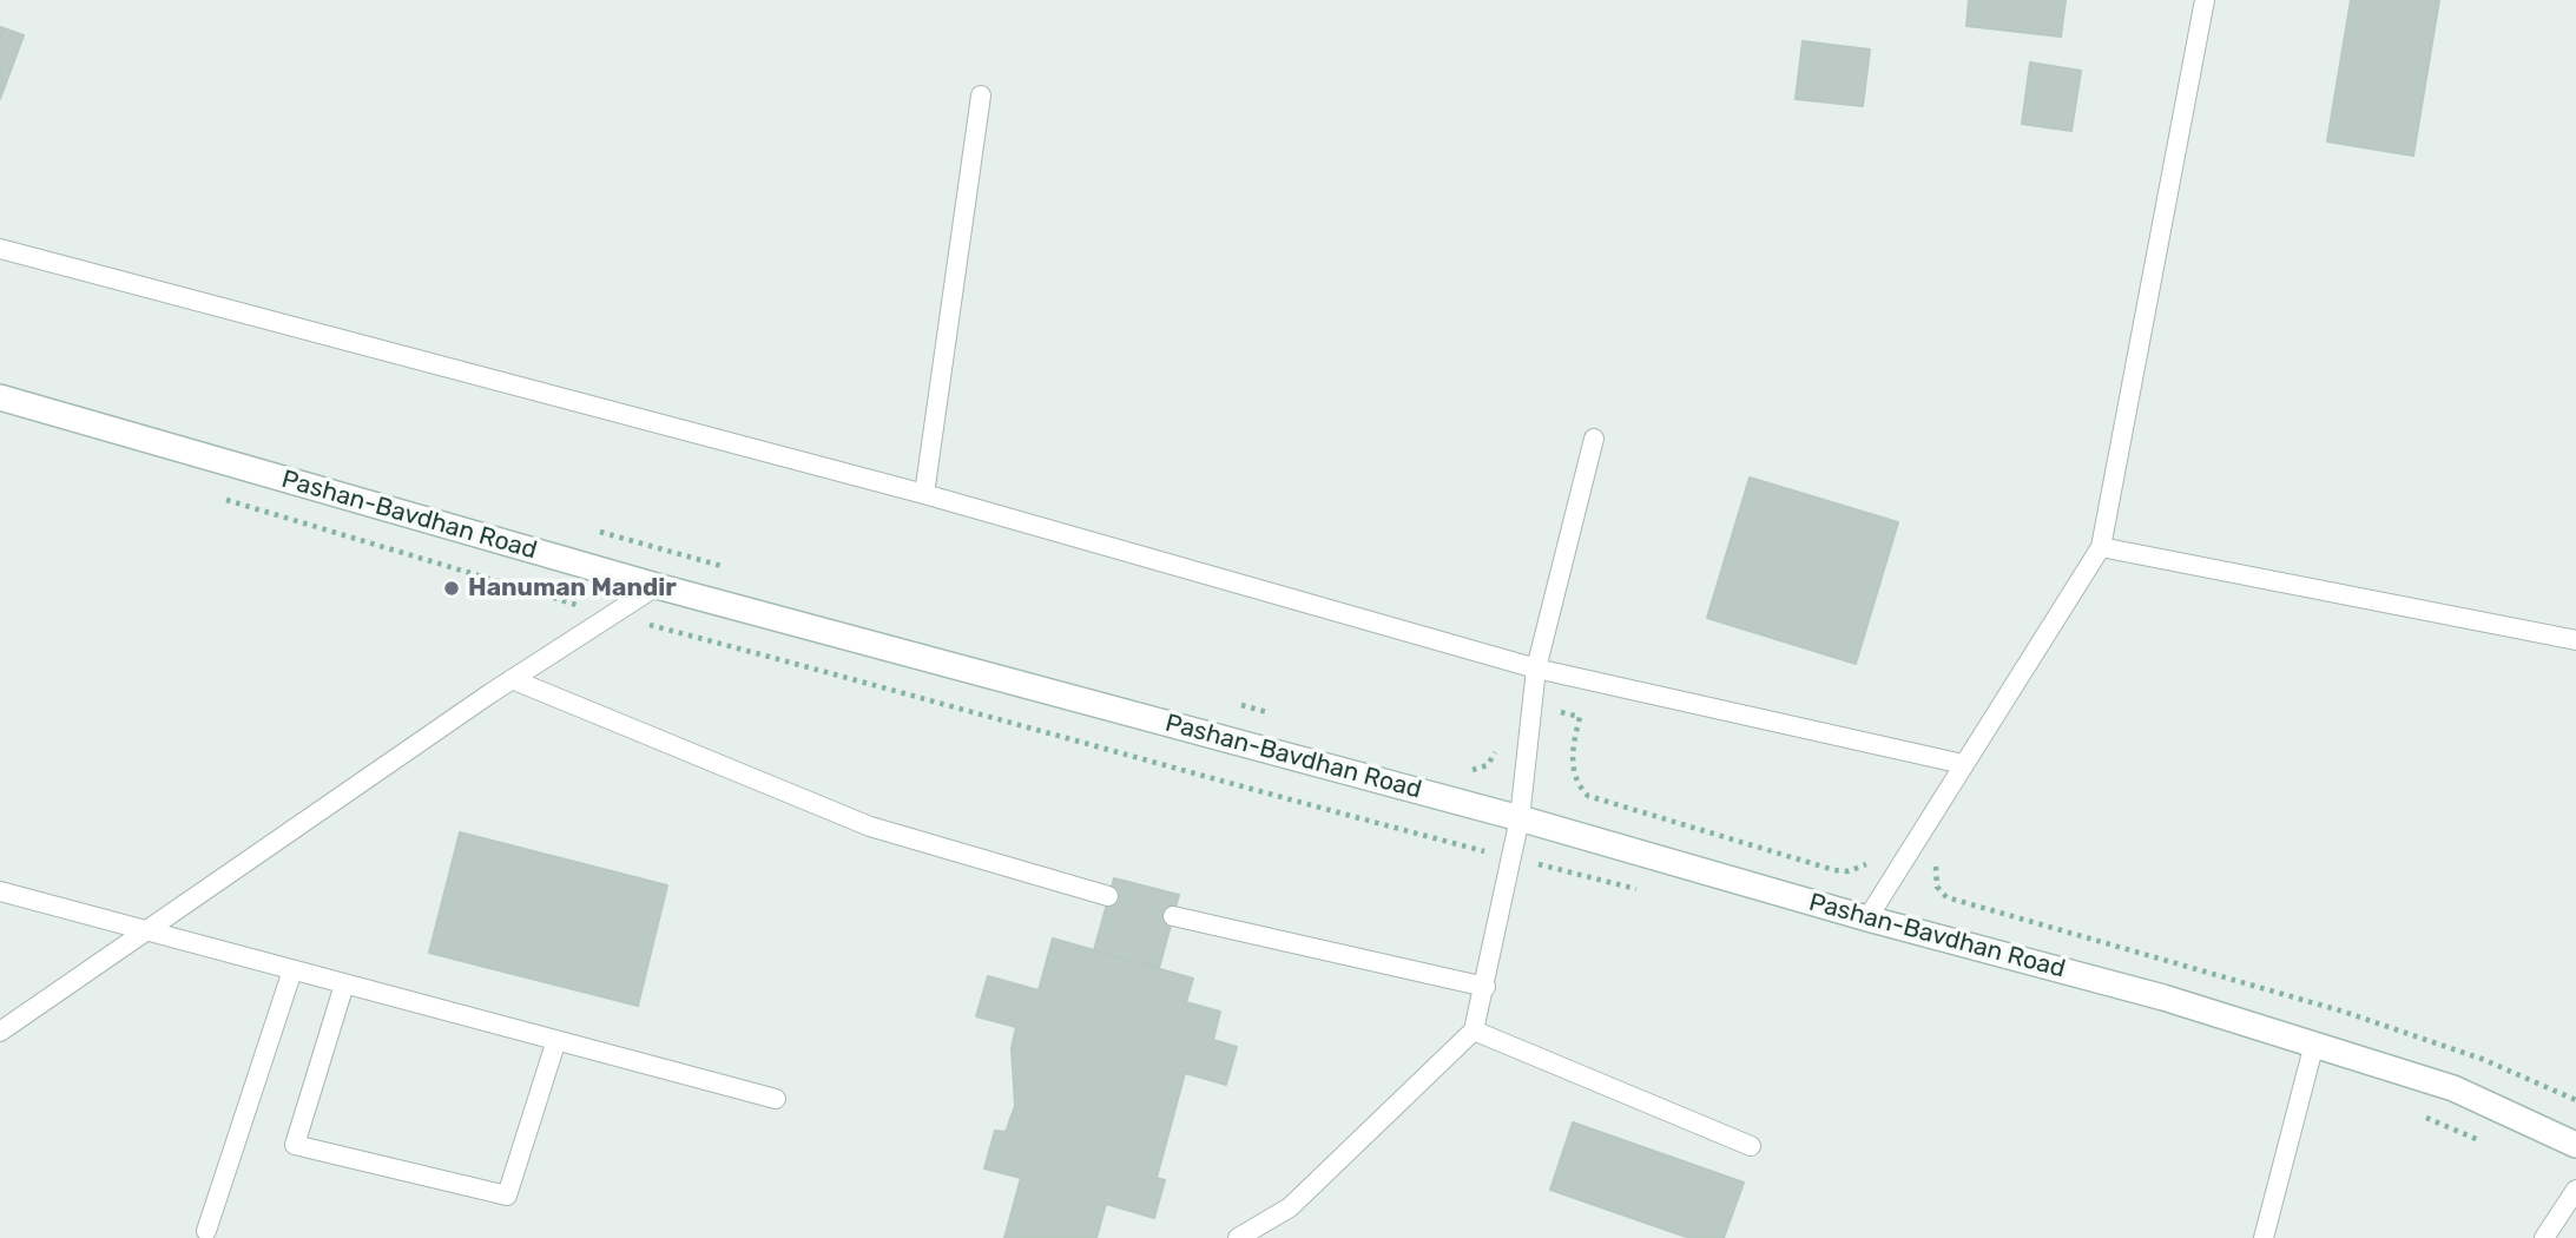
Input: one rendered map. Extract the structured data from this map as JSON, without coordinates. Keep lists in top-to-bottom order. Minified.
{"streets":{"main road":["Pashan-Bavdhan Road"]},"places":["Hanuman Mandir"]}
